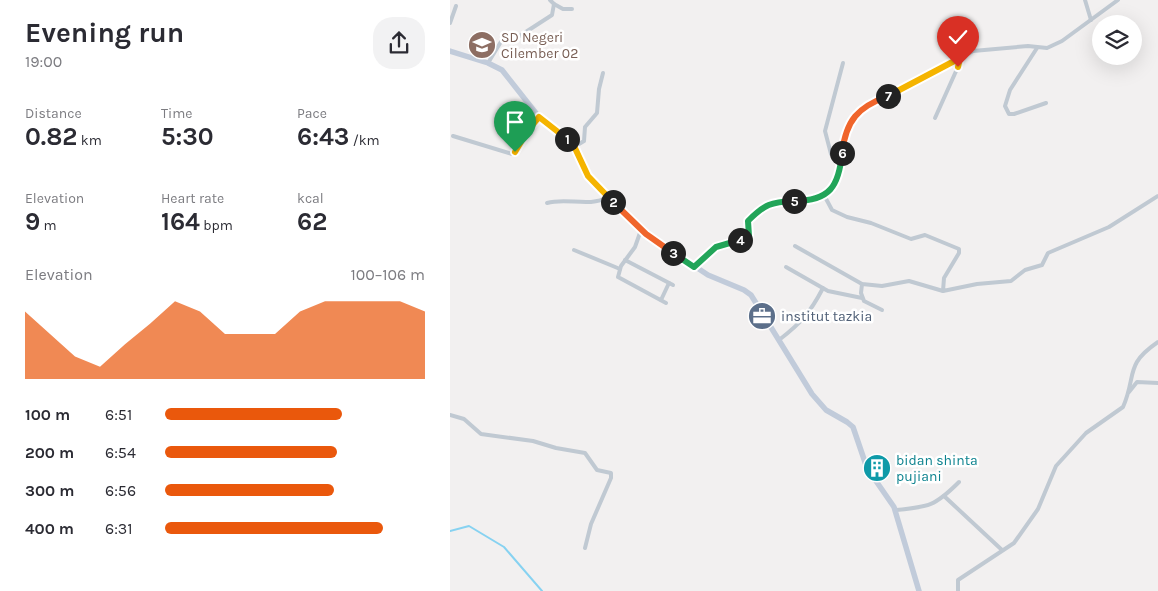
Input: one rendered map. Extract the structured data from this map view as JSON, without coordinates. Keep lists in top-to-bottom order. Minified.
{"places":{"school or university":["SD Negeri Cilember 02"],"office":["institut tazkia"],"building":["bidan shinta pujiani"]},"page":{"heading":["Evening run","19:00"],"pins":["7","1","6","5","2","4","3"],"stats":[["Distance","0.82 km"],["Time","5:30"],["Pace","6:43 /km"],["Elevation","9 m"],["Heart rate","164 bpm"],["kcal","62"]],"chart":["Elevation","100–106 m"],"list":[{"name":"100 m","note":"6:51"},{"name":"200 m","note":"6:54"},{"name":"300 m","note":"6:56"},{"name":"400 m","note":"6:31"}]}}
